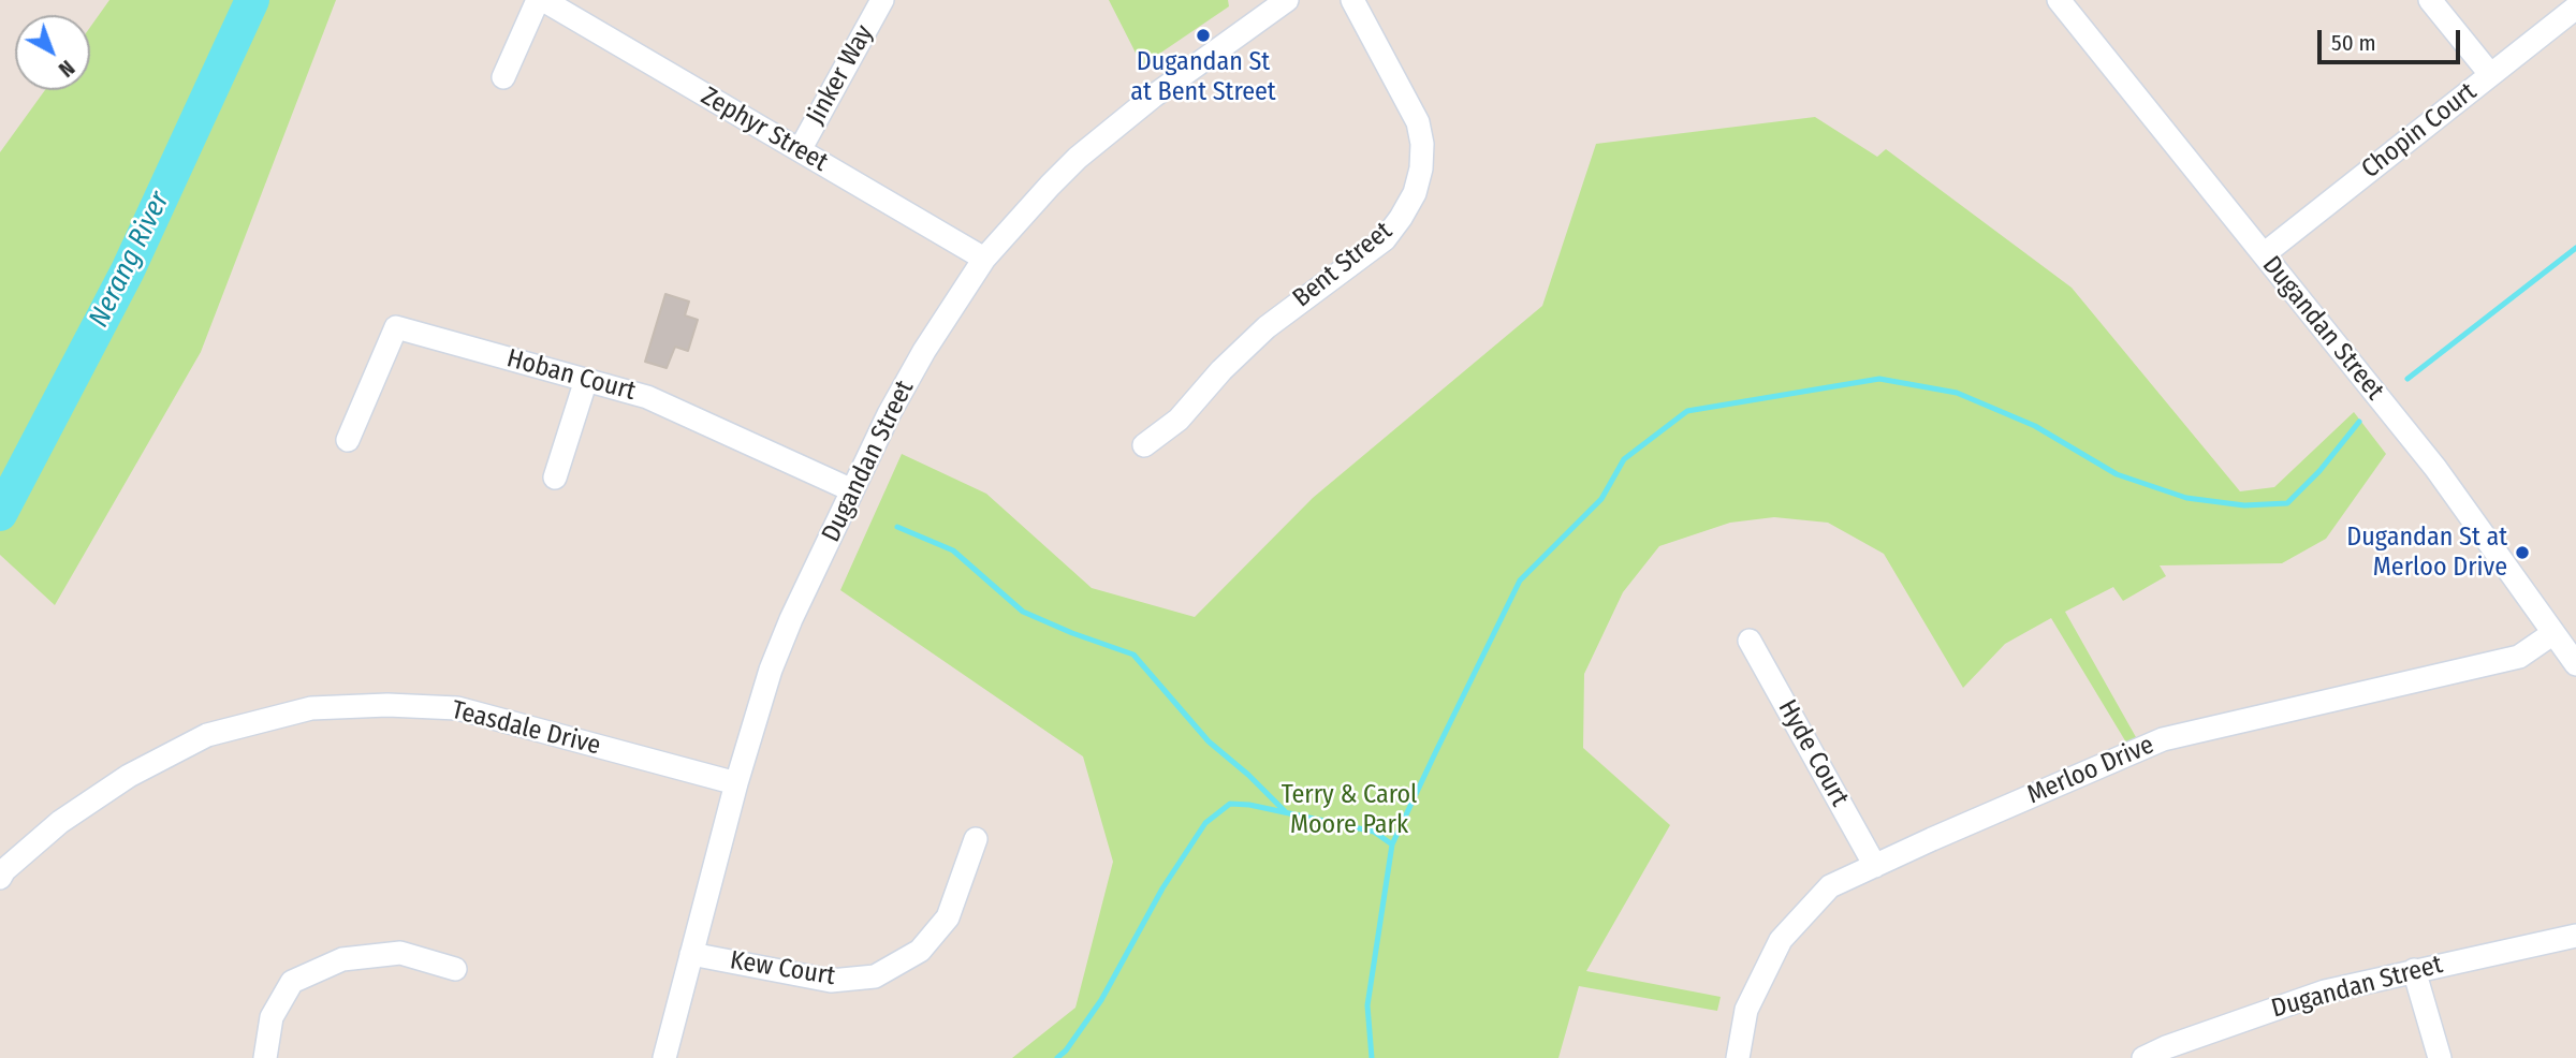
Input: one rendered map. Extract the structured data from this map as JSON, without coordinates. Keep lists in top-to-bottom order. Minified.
{"streets":{"street":["Jinker Way","Zephyr Street","Chopin Court","Bent Street","Dugandan Street","Hoban Court","Teasdale Drive","Hyde Court","Merloo Drive","Kew Court"]},"crossings":[["Jinker Way","Zephyr Street"],["Zephyr Street","Dugandan Street"],["Chopin Court","Dugandan Street"],["Dugandan Street","Hoban Court"],["Dugandan Street","Teasdale Drive"],["Dugandan Street","Merloo Drive"],["Dugandan Street","Kew Court"],["Hyde Court","Merloo Drive"]],"water":["Nerang River"],"parks":["Terry & Carol Moore Park"],"places":["Dugandan St at Bent Street","Dugandan St at Merloo Drive"],"scale_bar":"50 m","north":"bottom right"}
